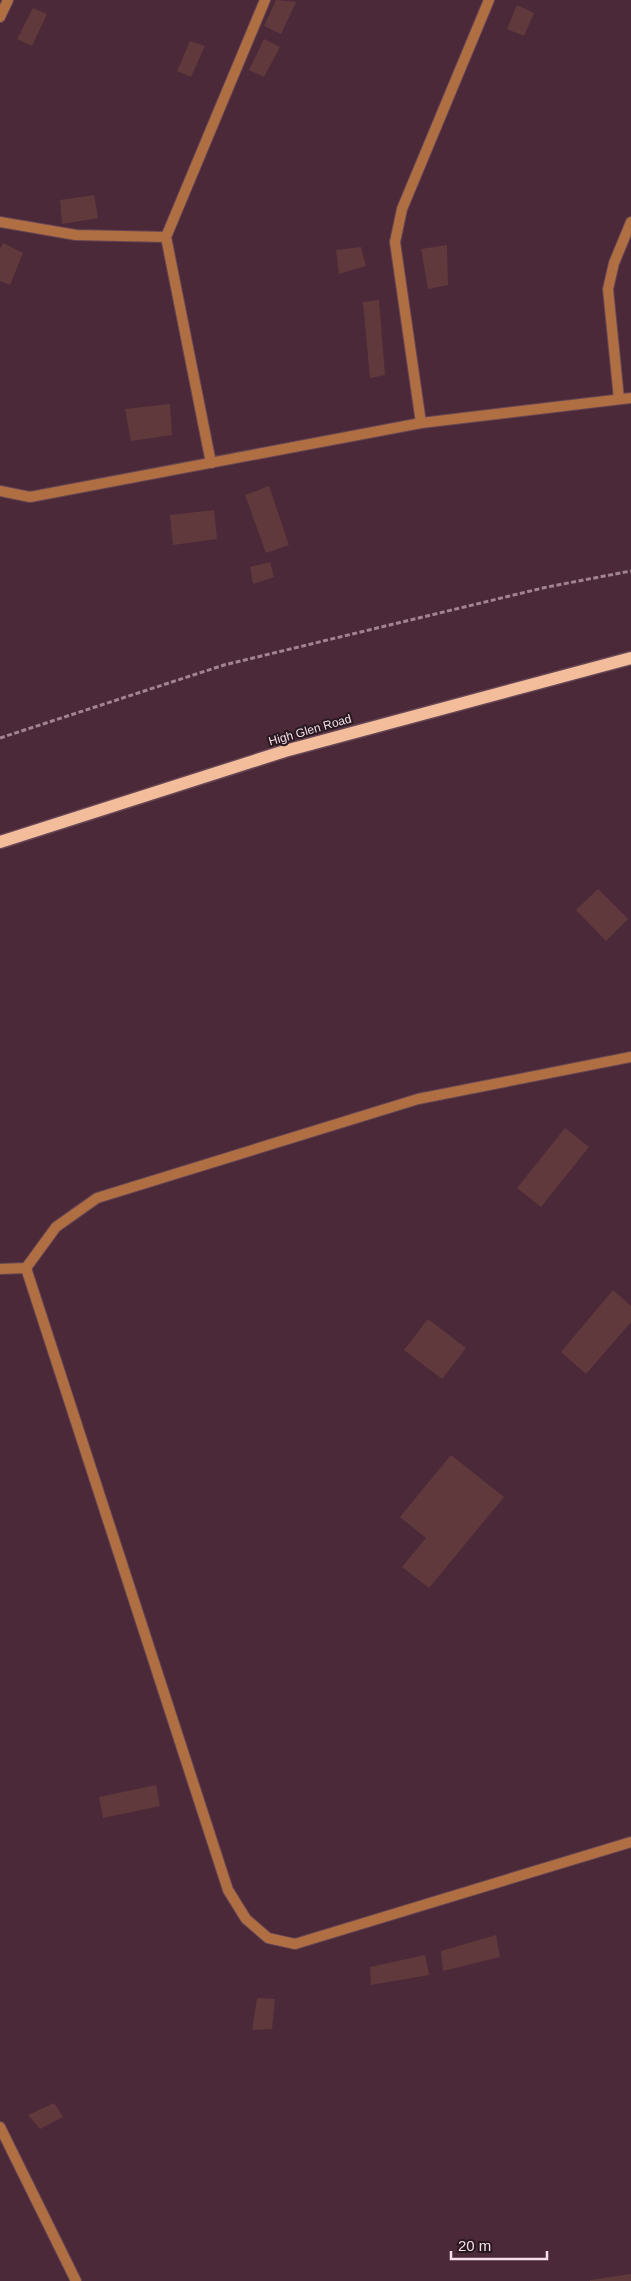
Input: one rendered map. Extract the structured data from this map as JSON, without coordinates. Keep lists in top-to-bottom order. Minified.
{"streets":{"main road":["High Glen Road"]},"scale_bar":"20 m"}
